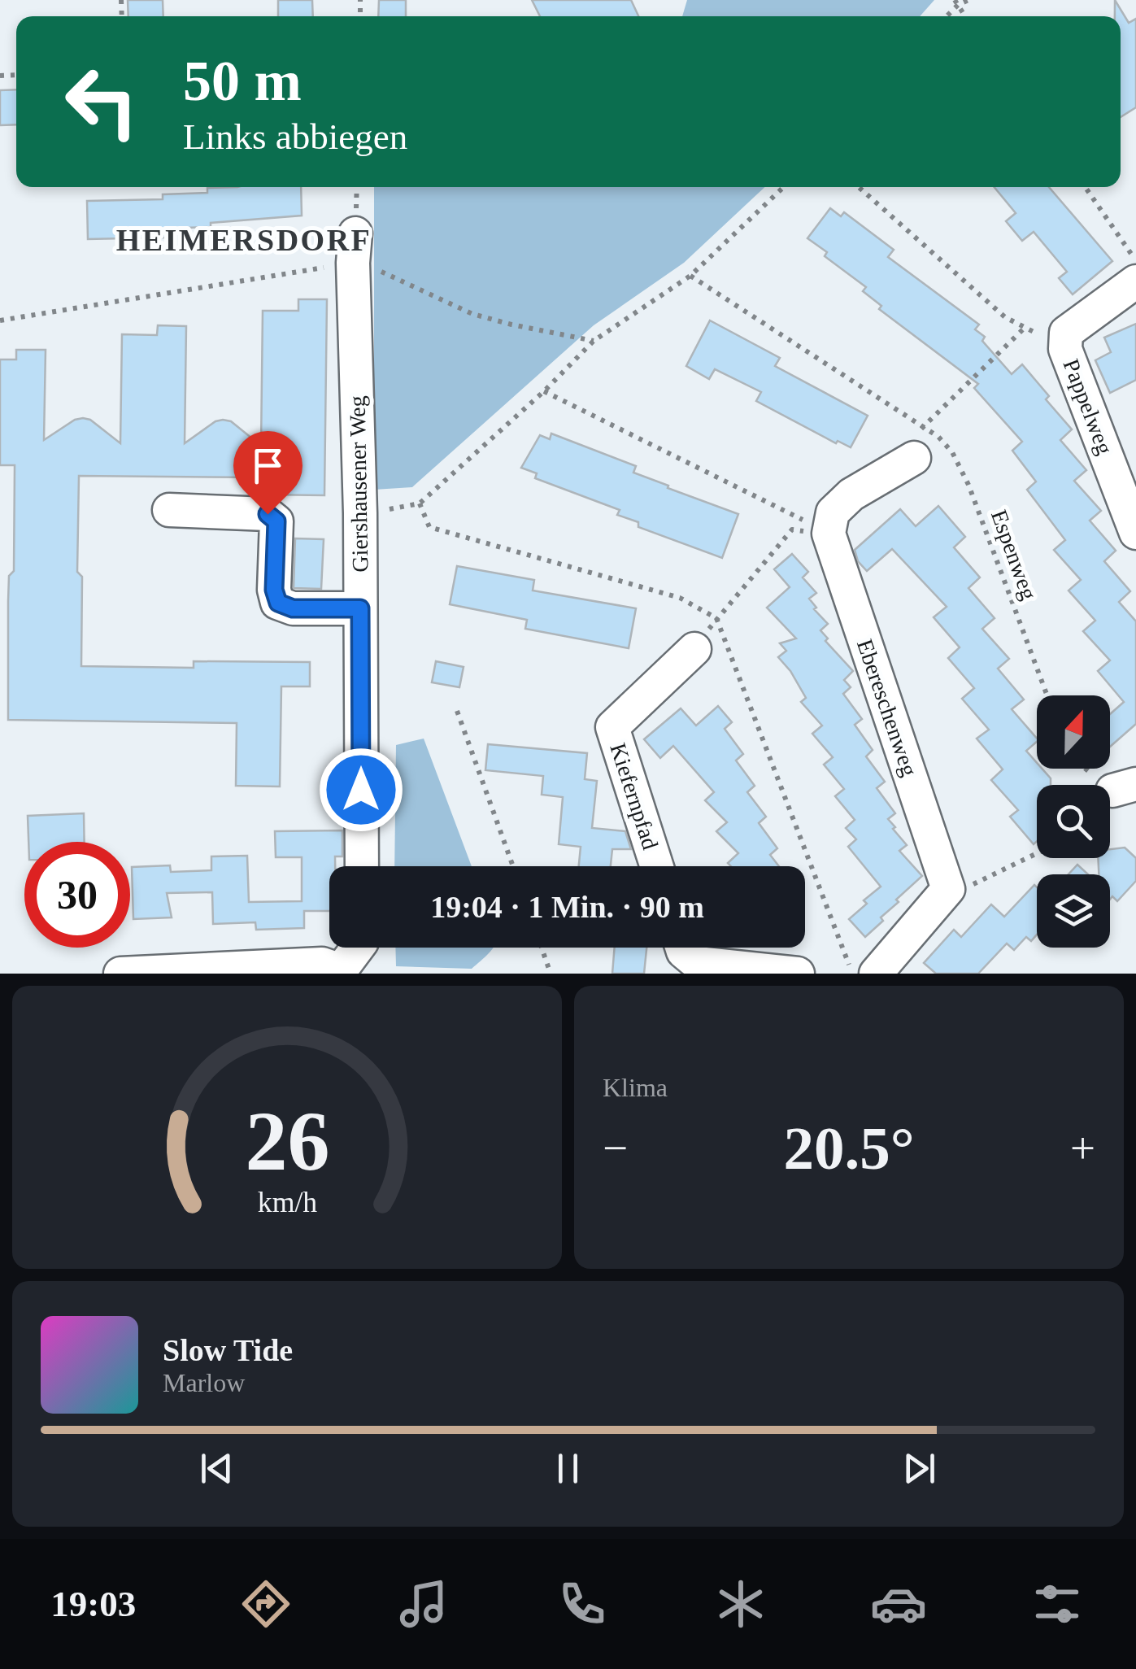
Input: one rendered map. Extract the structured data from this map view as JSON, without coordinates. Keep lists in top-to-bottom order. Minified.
{"streets":{"street":["Pappelweg","Giershausener Weg","Ebereschenweg","Kiefernpfad"],"path":["Espenweg"]},"districts":["HEIMERSDORF"],"north":"top","page":{"turn":["50 m","Links abbiegen"],"limit":"30","trip":"19:04 · 1 Min. · 90 m","tile":"Klima","heat":["−","20.5°","+"],"song":["Slow Tide","Marlow"],"tabs":"19:03","gauge":["26","km/h"]}}
